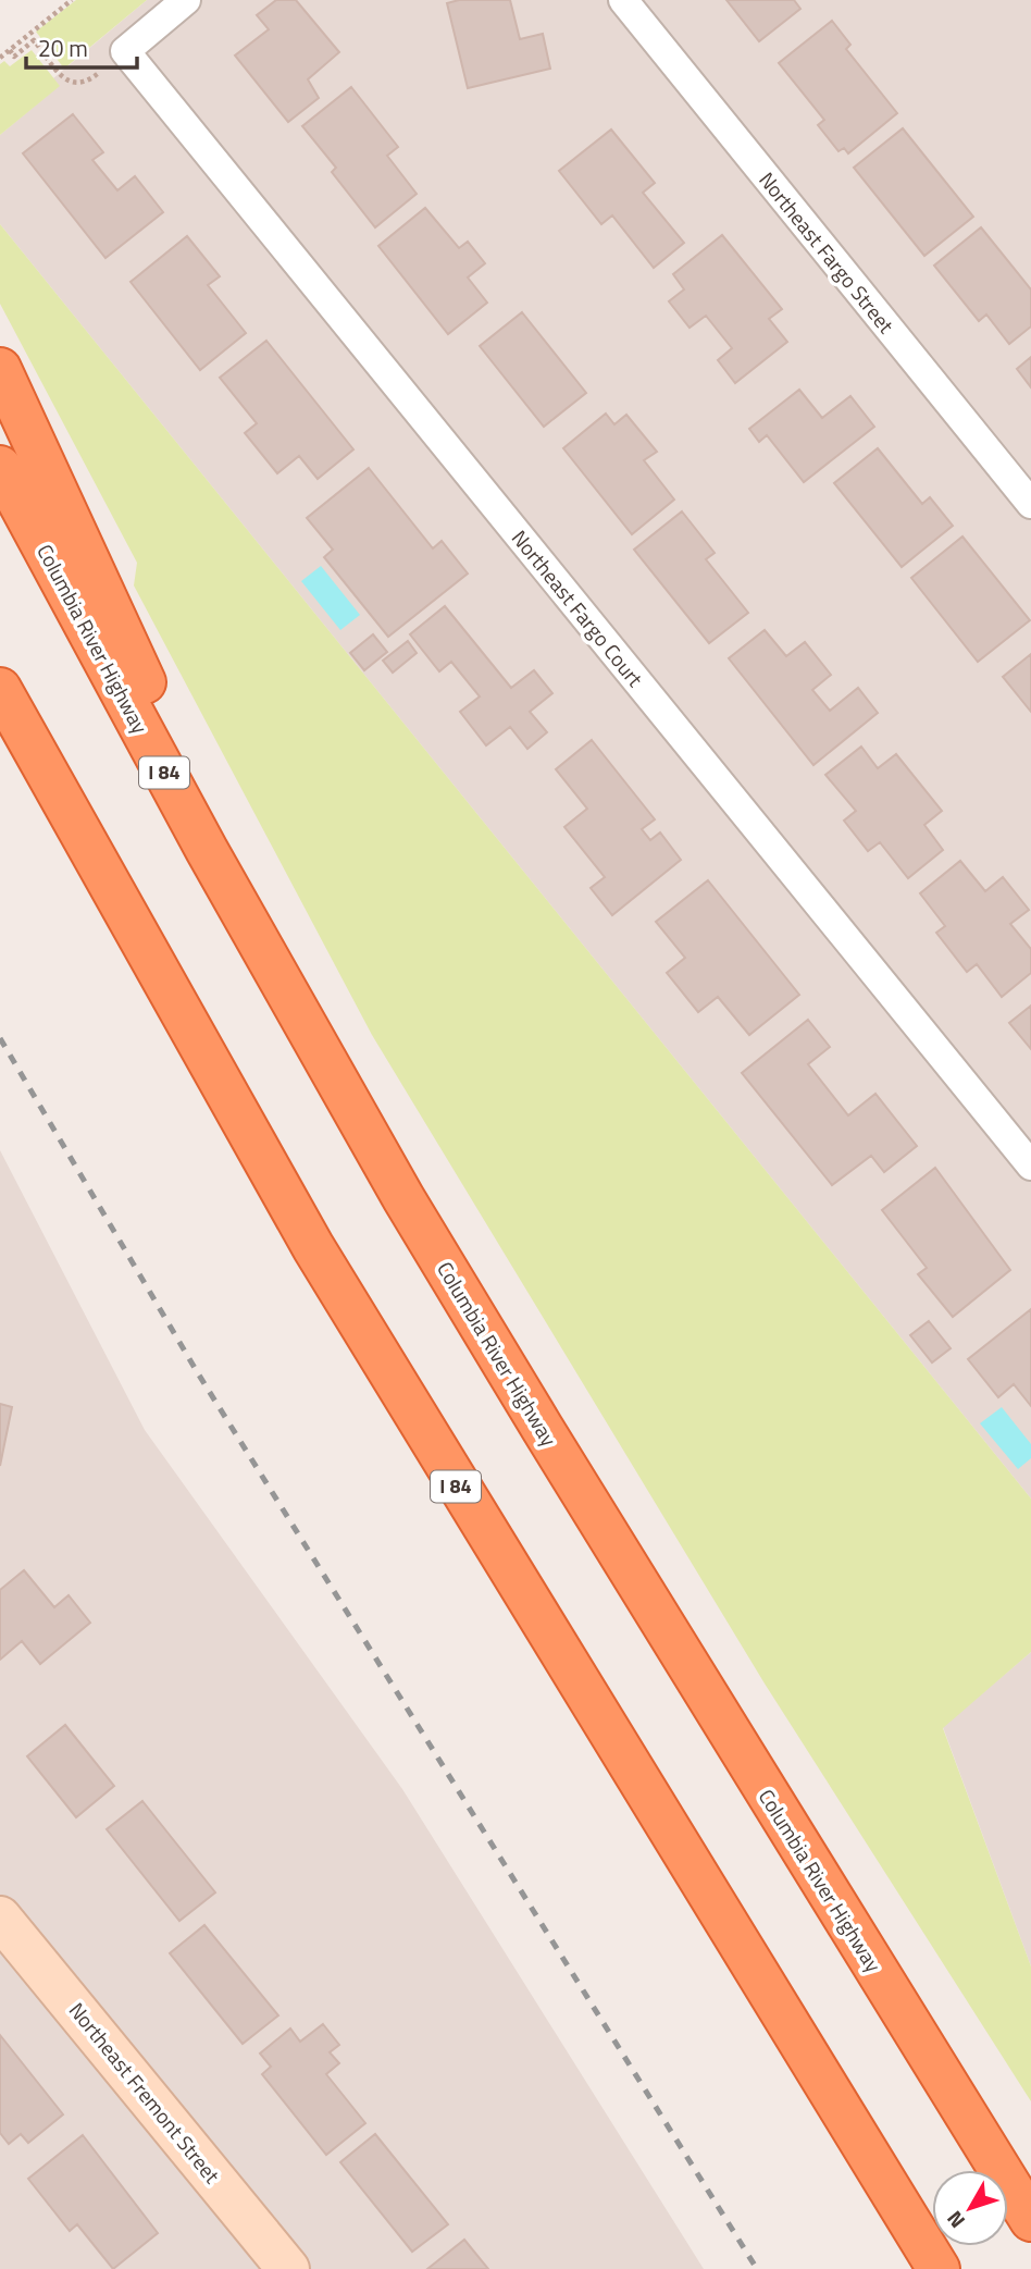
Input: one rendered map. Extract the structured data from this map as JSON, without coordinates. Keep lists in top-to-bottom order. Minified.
{"streets":{"highway":["Columbia River Highway","I 84"],"main road":["Northeast Fremont Street"],"street":["Northeast Fargo Street","Northeast Fargo Court"]},"scale_bar":"20 m","north":"bottom left"}
